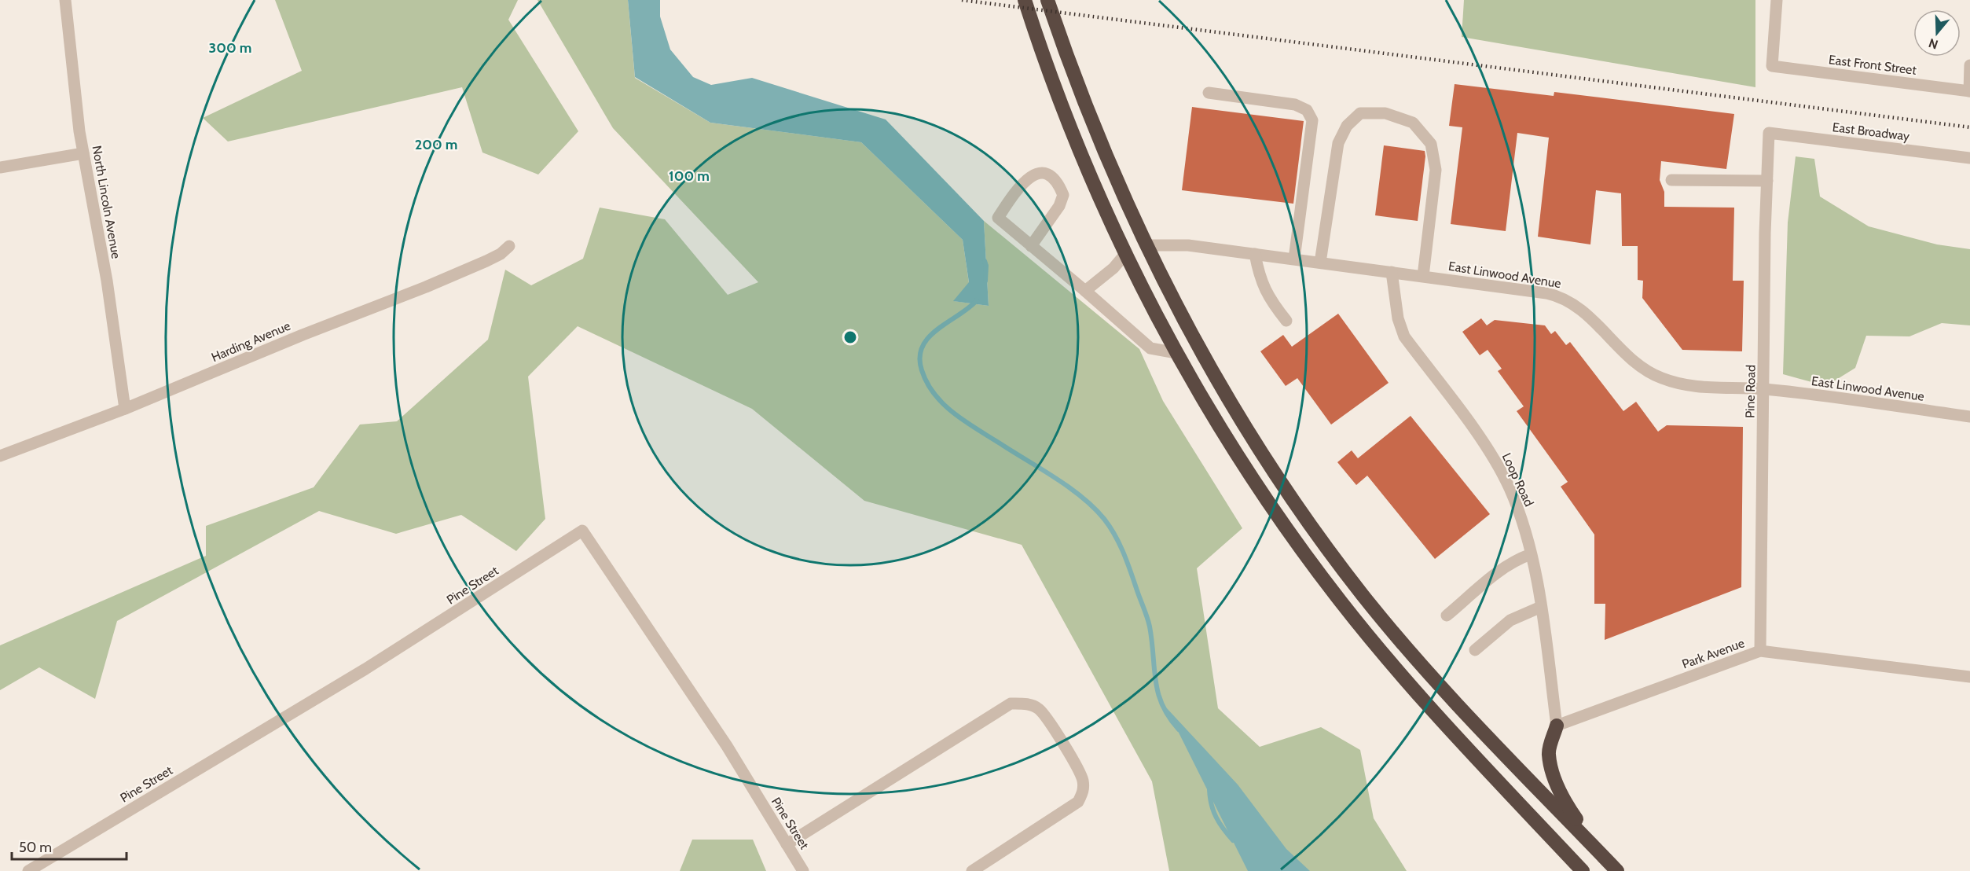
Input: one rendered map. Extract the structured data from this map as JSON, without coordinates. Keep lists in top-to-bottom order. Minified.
{"streets":{"street":["East Front Street","East Broadway","North Lincoln Avenue","East Linwood Avenue","Harding Avenue","Pine Road","Loop Road","Pine Street","Park Avenue"]},"crossings":[["East Broadway","Pine Road"],["North Lincoln Avenue","Harding Avenue"],["East Linwood Avenue","Pine Road"],["East Linwood Avenue","Loop Road"],["Pine Road","Park Avenue"],["Loop Road","Park Avenue"]],"scale_bar":"50 m","north":"bottom","rings":["300 m","200 m","100 m"]}
